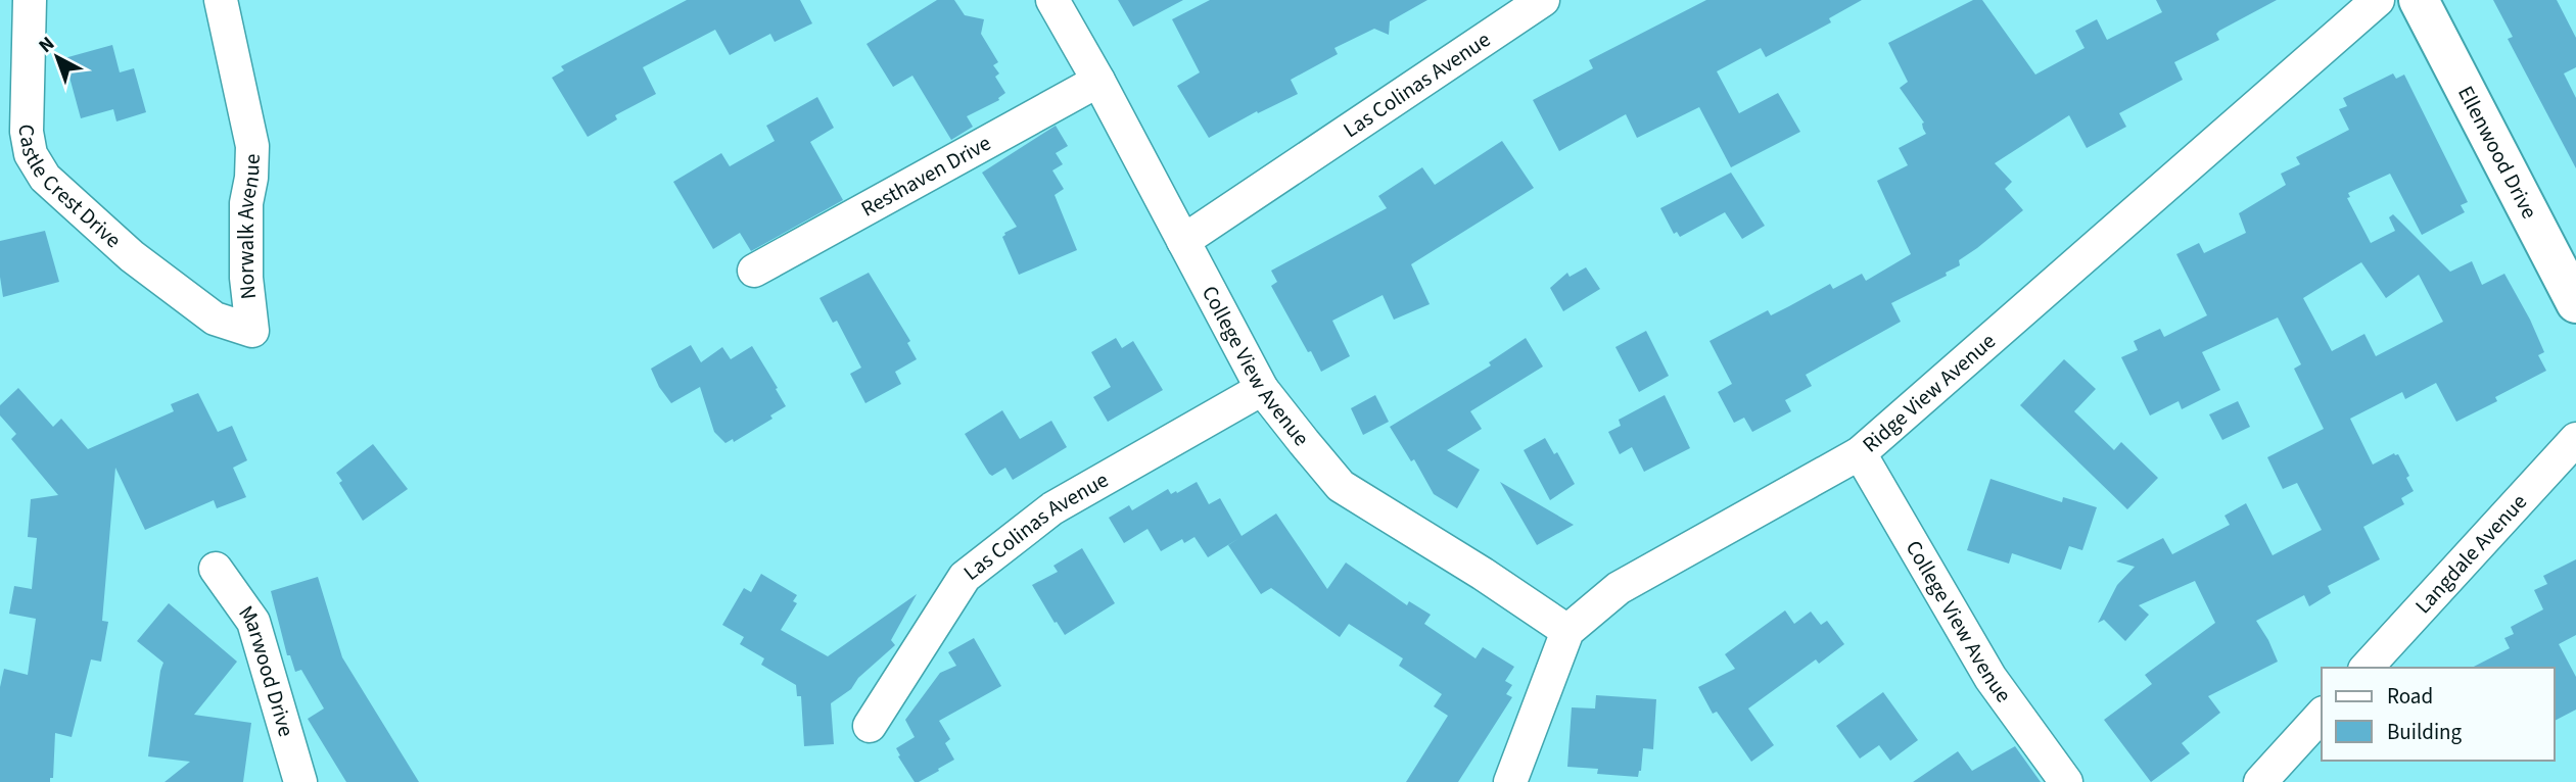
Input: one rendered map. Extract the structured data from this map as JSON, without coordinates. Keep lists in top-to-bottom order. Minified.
{"streets":{"street":["Las Colinas Avenue","Ellenwood Drive","Resthaven Drive","Castle Crest Drive","Norwalk Avenue","College View Avenue","Ridge View Avenue","Langdale Avenue","Marwood Drive"]},"crossings":[["Las Colinas Avenue","College View Avenue"],["Resthaven Drive","College View Avenue"],["Castle Crest Drive","Norwalk Avenue"],["College View Avenue","Ridge View Avenue"]],"legend":["Road","Building"],"north":"top left"}
